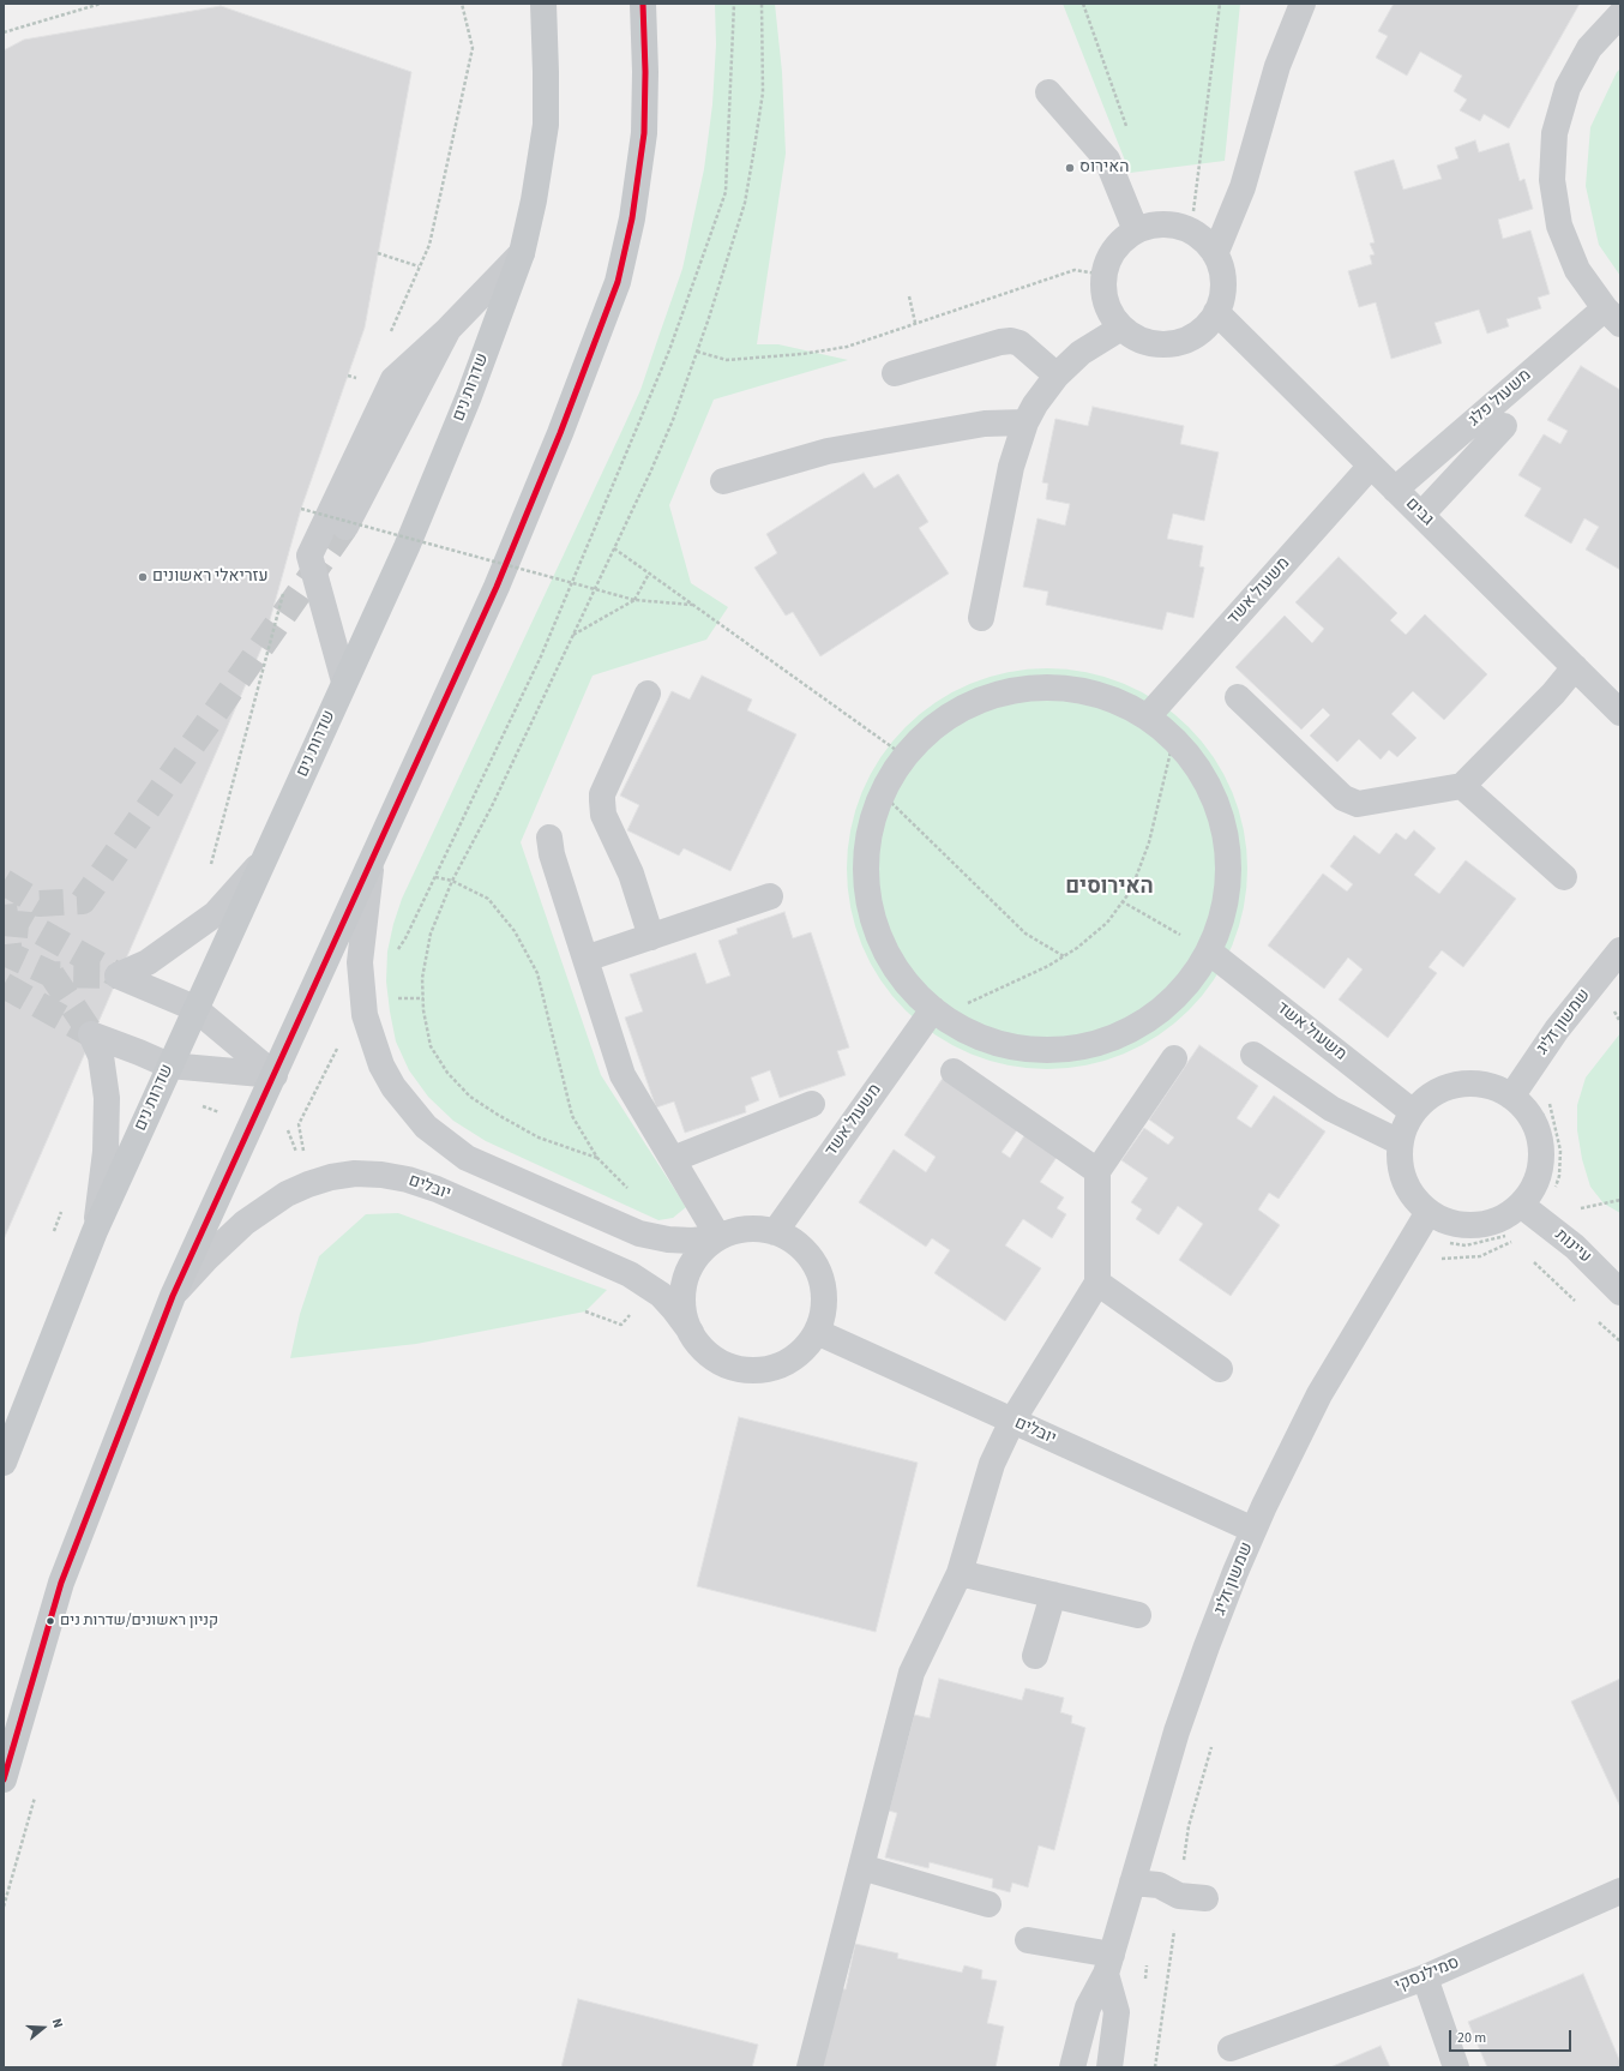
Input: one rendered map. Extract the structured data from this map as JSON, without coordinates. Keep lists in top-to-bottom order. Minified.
{"streets":{"main road":["שדרות נים"],"street":["משעול פלג","גבים","משעול אשד","שמשון זליג","יובלים","עיינות","סמילנסקי"]},"crossings":[["משעול פלג","גבים"],["גבים","משעול אשד"],["משעול אשד","שמשון זליג"],["משעול אשד","יובלים"],["משעול אשד","עיינות"],["שמשון זליג","יובלים"],["שמשון זליג","עיינות"]],"districts":["האירוסים"],"places":["האירוס","עזריאלי ראשונים","קניון ראשונים/שדרות נים"],"scale_bar":"20 m","north":"right"}
